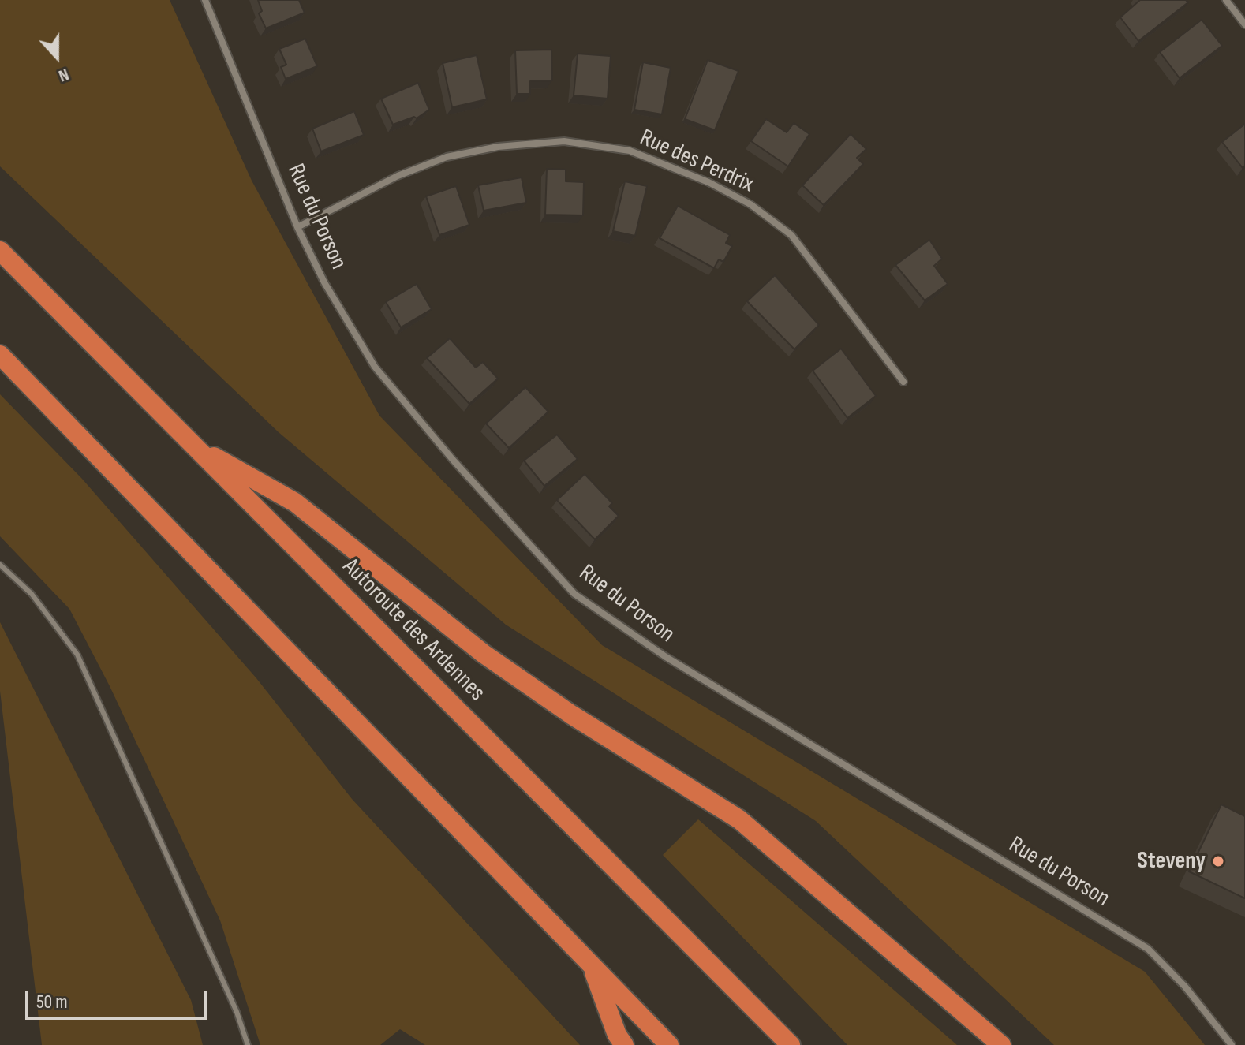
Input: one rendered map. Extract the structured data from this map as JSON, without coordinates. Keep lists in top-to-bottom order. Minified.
{"streets":{"highway":["Autoroute des Ardennes"],"street":["Rue des Perdrix","Rue du Porson"]},"crossings":[["Rue des Perdrix","Rue du Porson"]],"places":["Steveny"],"scale_bar":"50 m","north":"bottom"}
